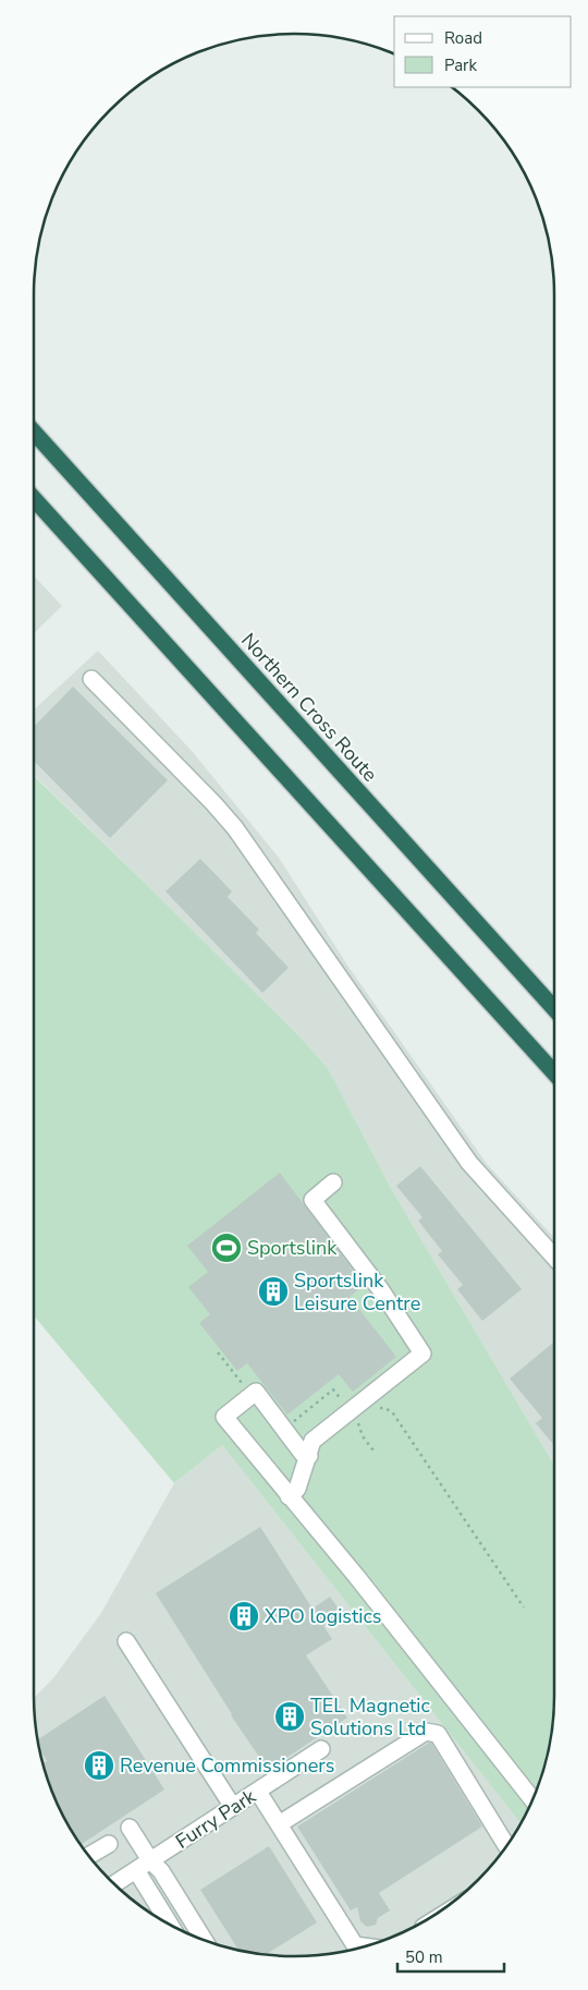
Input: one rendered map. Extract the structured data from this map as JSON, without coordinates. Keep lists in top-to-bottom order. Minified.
{"streets":{"highway":["Northern Cross Route"],"lane":["Furry Park"]},"places":{"sports":["Sportslink"],"building":["Sportslink Leisure Centre","XPO logistics","TEL Magnetic Solutions Ltd","Revenue Commissioners"]},"legend":["Road","Park"],"scale_bar":"50 m"}
